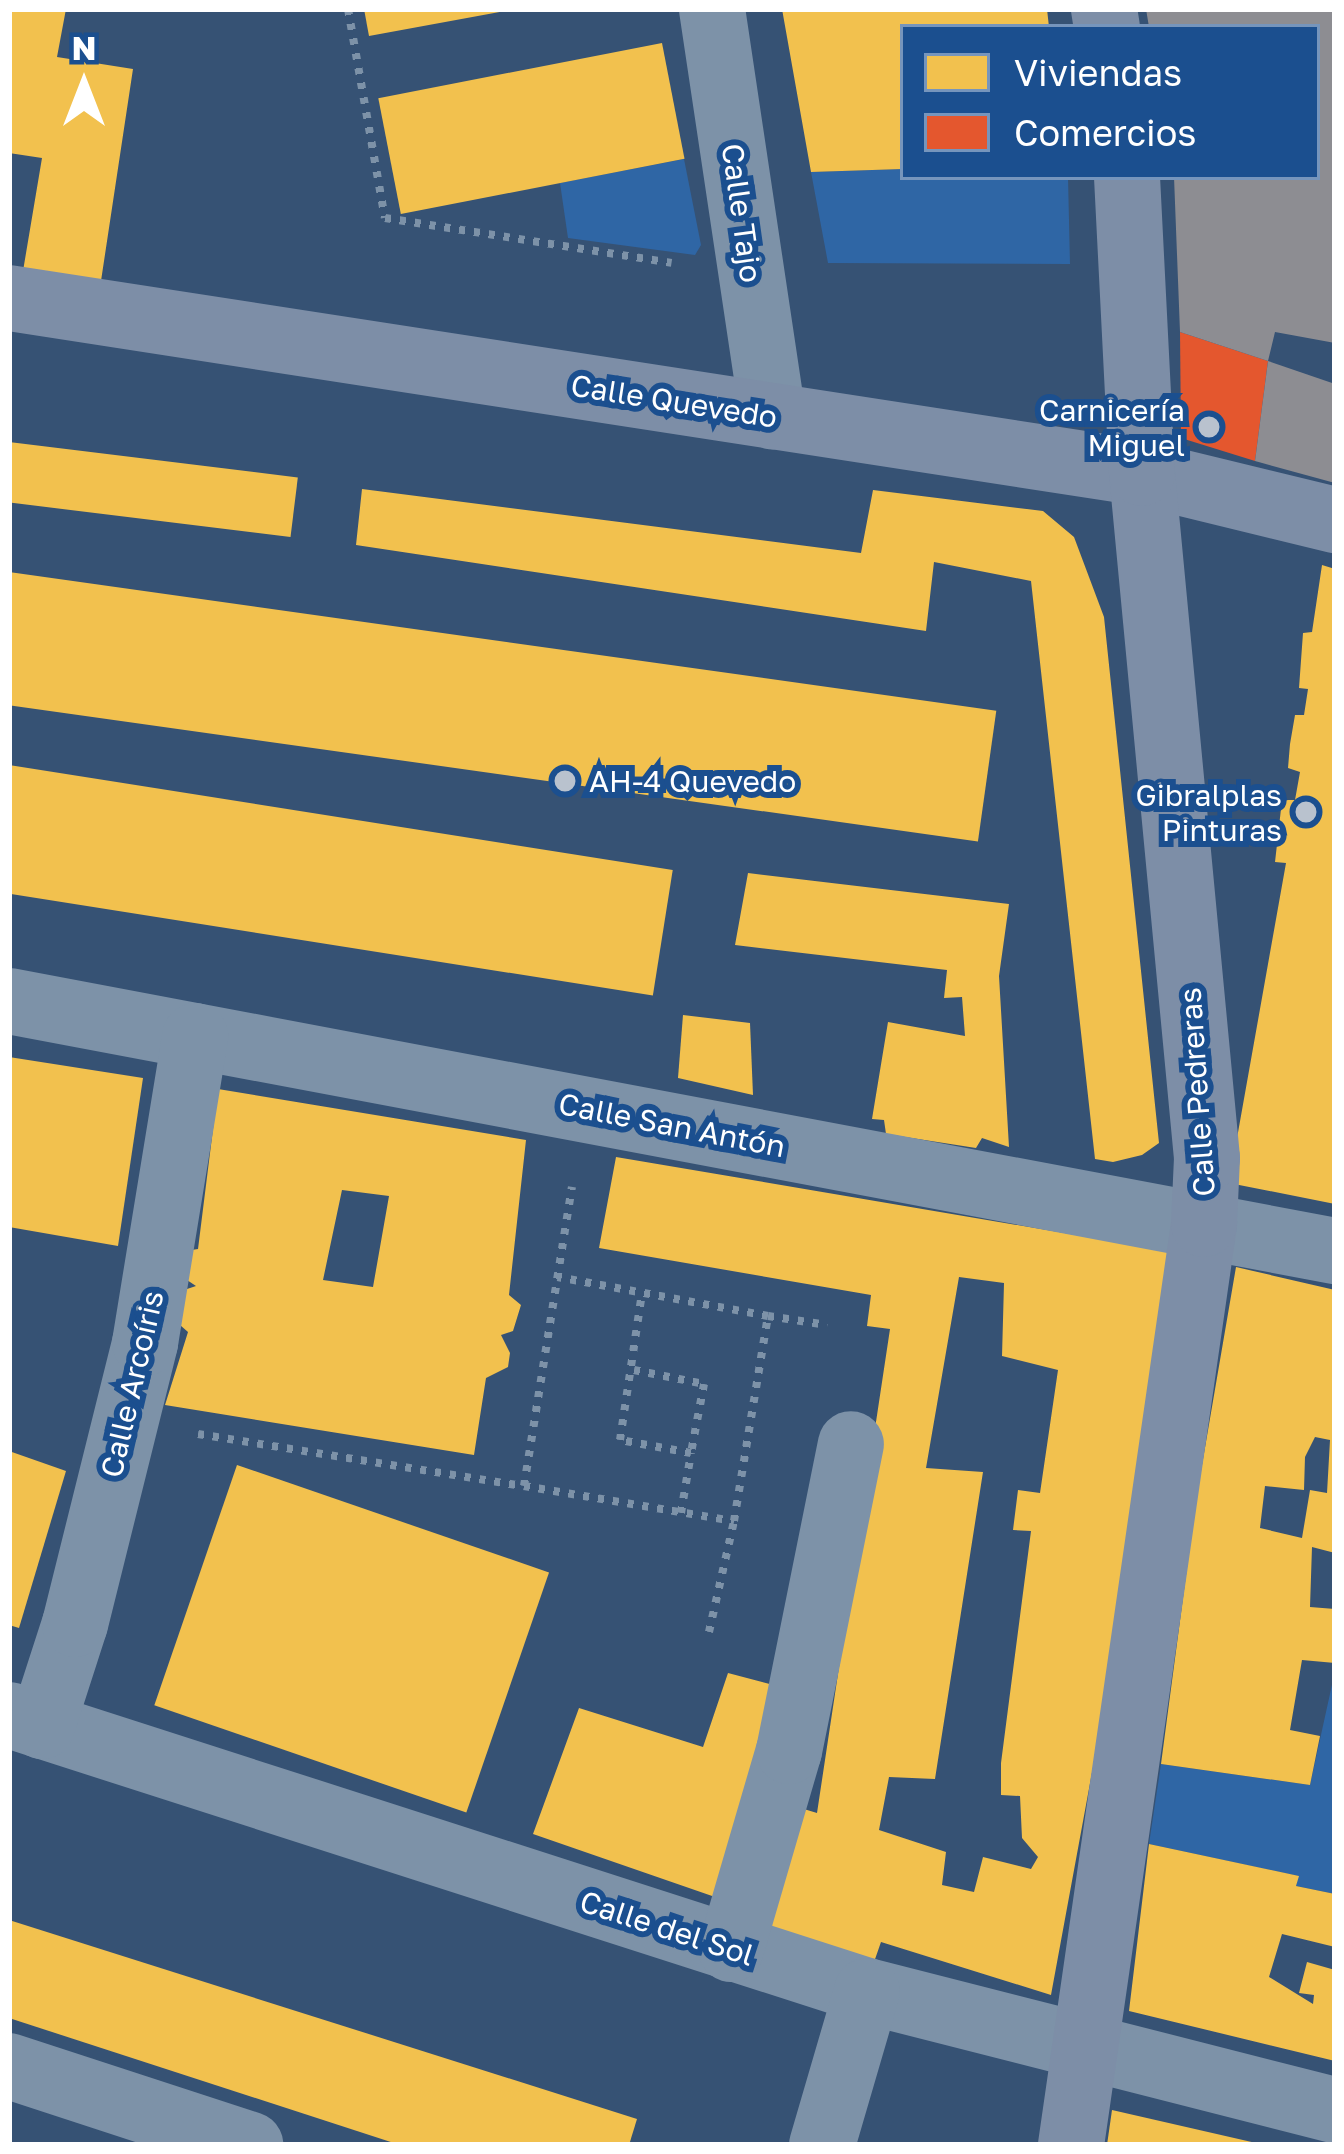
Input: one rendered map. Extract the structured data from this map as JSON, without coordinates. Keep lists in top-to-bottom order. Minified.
{"streets":{"main road":["Calle Quevedo","Calle Pedreras"],"street":["Calle Tajo","Calle San Antón","Calle Arcoíris","Calle del Sol"]},"crossings":[["Calle Tajo","Calle Quevedo"],["Calle Quevedo","Calle Pedreras"],["Calle Pedreras","Calle San Antón"],["Calle Pedreras","Calle del Sol"],["Calle San Antón","Calle Arcoíris"],["Calle Arcoíris","Calle del Sol"]],"places":["Carnicería Miguel","AH-4 Quevedo","Gibralplas Pinturas"],"legend":["Viviendas","Comercios"],"north":"top"}
